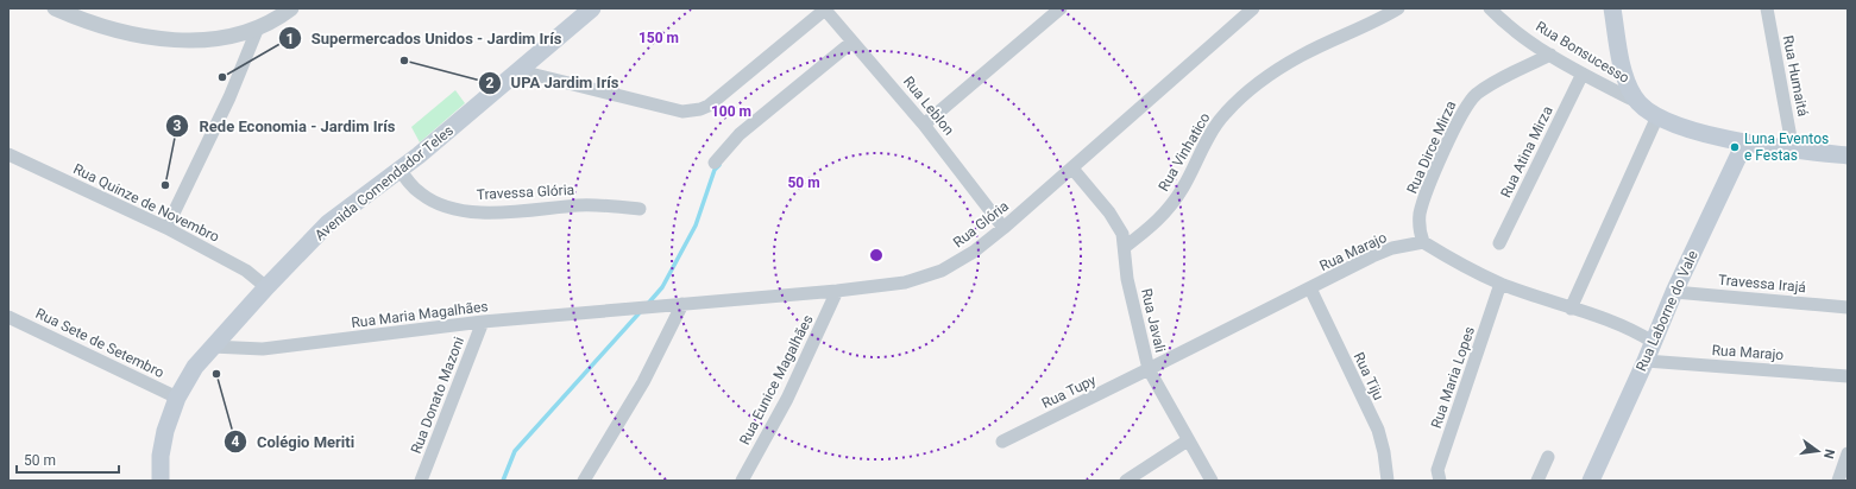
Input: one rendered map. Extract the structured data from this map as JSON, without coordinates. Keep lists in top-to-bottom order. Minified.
{"streets":{"main road":["Avenida Comendador Teles","Rua Laborne do Vale"],"street":["Rua Bonsucesso","Rua Humaitá","Rua Leblon","Rua Dirce Mirza","Rua Vinhatico","Rua Atina Mirza","Travessa Glória","Rua Quinze de Novembro","Rua Glória","Rua Marajo","Travessa Irajá","Rua Maria Magalhães","Rua Javali","Rua Sete de Setembro","Rua Tiju","Rua Maria Lopes","Rua Eunice Magalhães","Rua Tupy","Rua Donato Mazoni"]},"crossings":[["Rua Bonsucesso","Rua Dirce Mirza"],["Rua Bonsucesso","Rua Atina Mirza"],["Rua Leblon","Rua Glória"],["Rua Dirce Mirza","Rua Marajo"],["Rua Vinhatico","Rua Javali"],["Avenida Comendador Teles","Travessa Glória"],["Avenida Comendador Teles","Rua Quinze de Novembro"],["Avenida Comendador Teles","Rua Maria Magalhães"],["Avenida Comendador Teles","Rua Sete de Setembro"],["Rua Glória","Rua Maria Magalhães"],["Rua Glória","Rua Javali"],["Rua Glória","Rua Eunice Magalhães"],["Rua Marajo","Rua Laborne do Vale"],["Rua Marajo","Rua Javali"],["Rua Marajo","Rua Tiju"],["Rua Marajo","Rua Tupy"],["Travessa Irajá","Rua Laborne do Vale"],["Rua Maria Magalhães","Rua Donato Mazoni"],["Rua Javali","Rua Tupy"]],"places":["UPA Jardim Irís","Supermercados Unidos - Jardim Irís","Luna Eventos e Festas","Rede Economia - Jardim Irís","Colégio Meriti"],"scale_bar":"50 m","north":"right","rings":["150 m","100 m","50 m"]}
